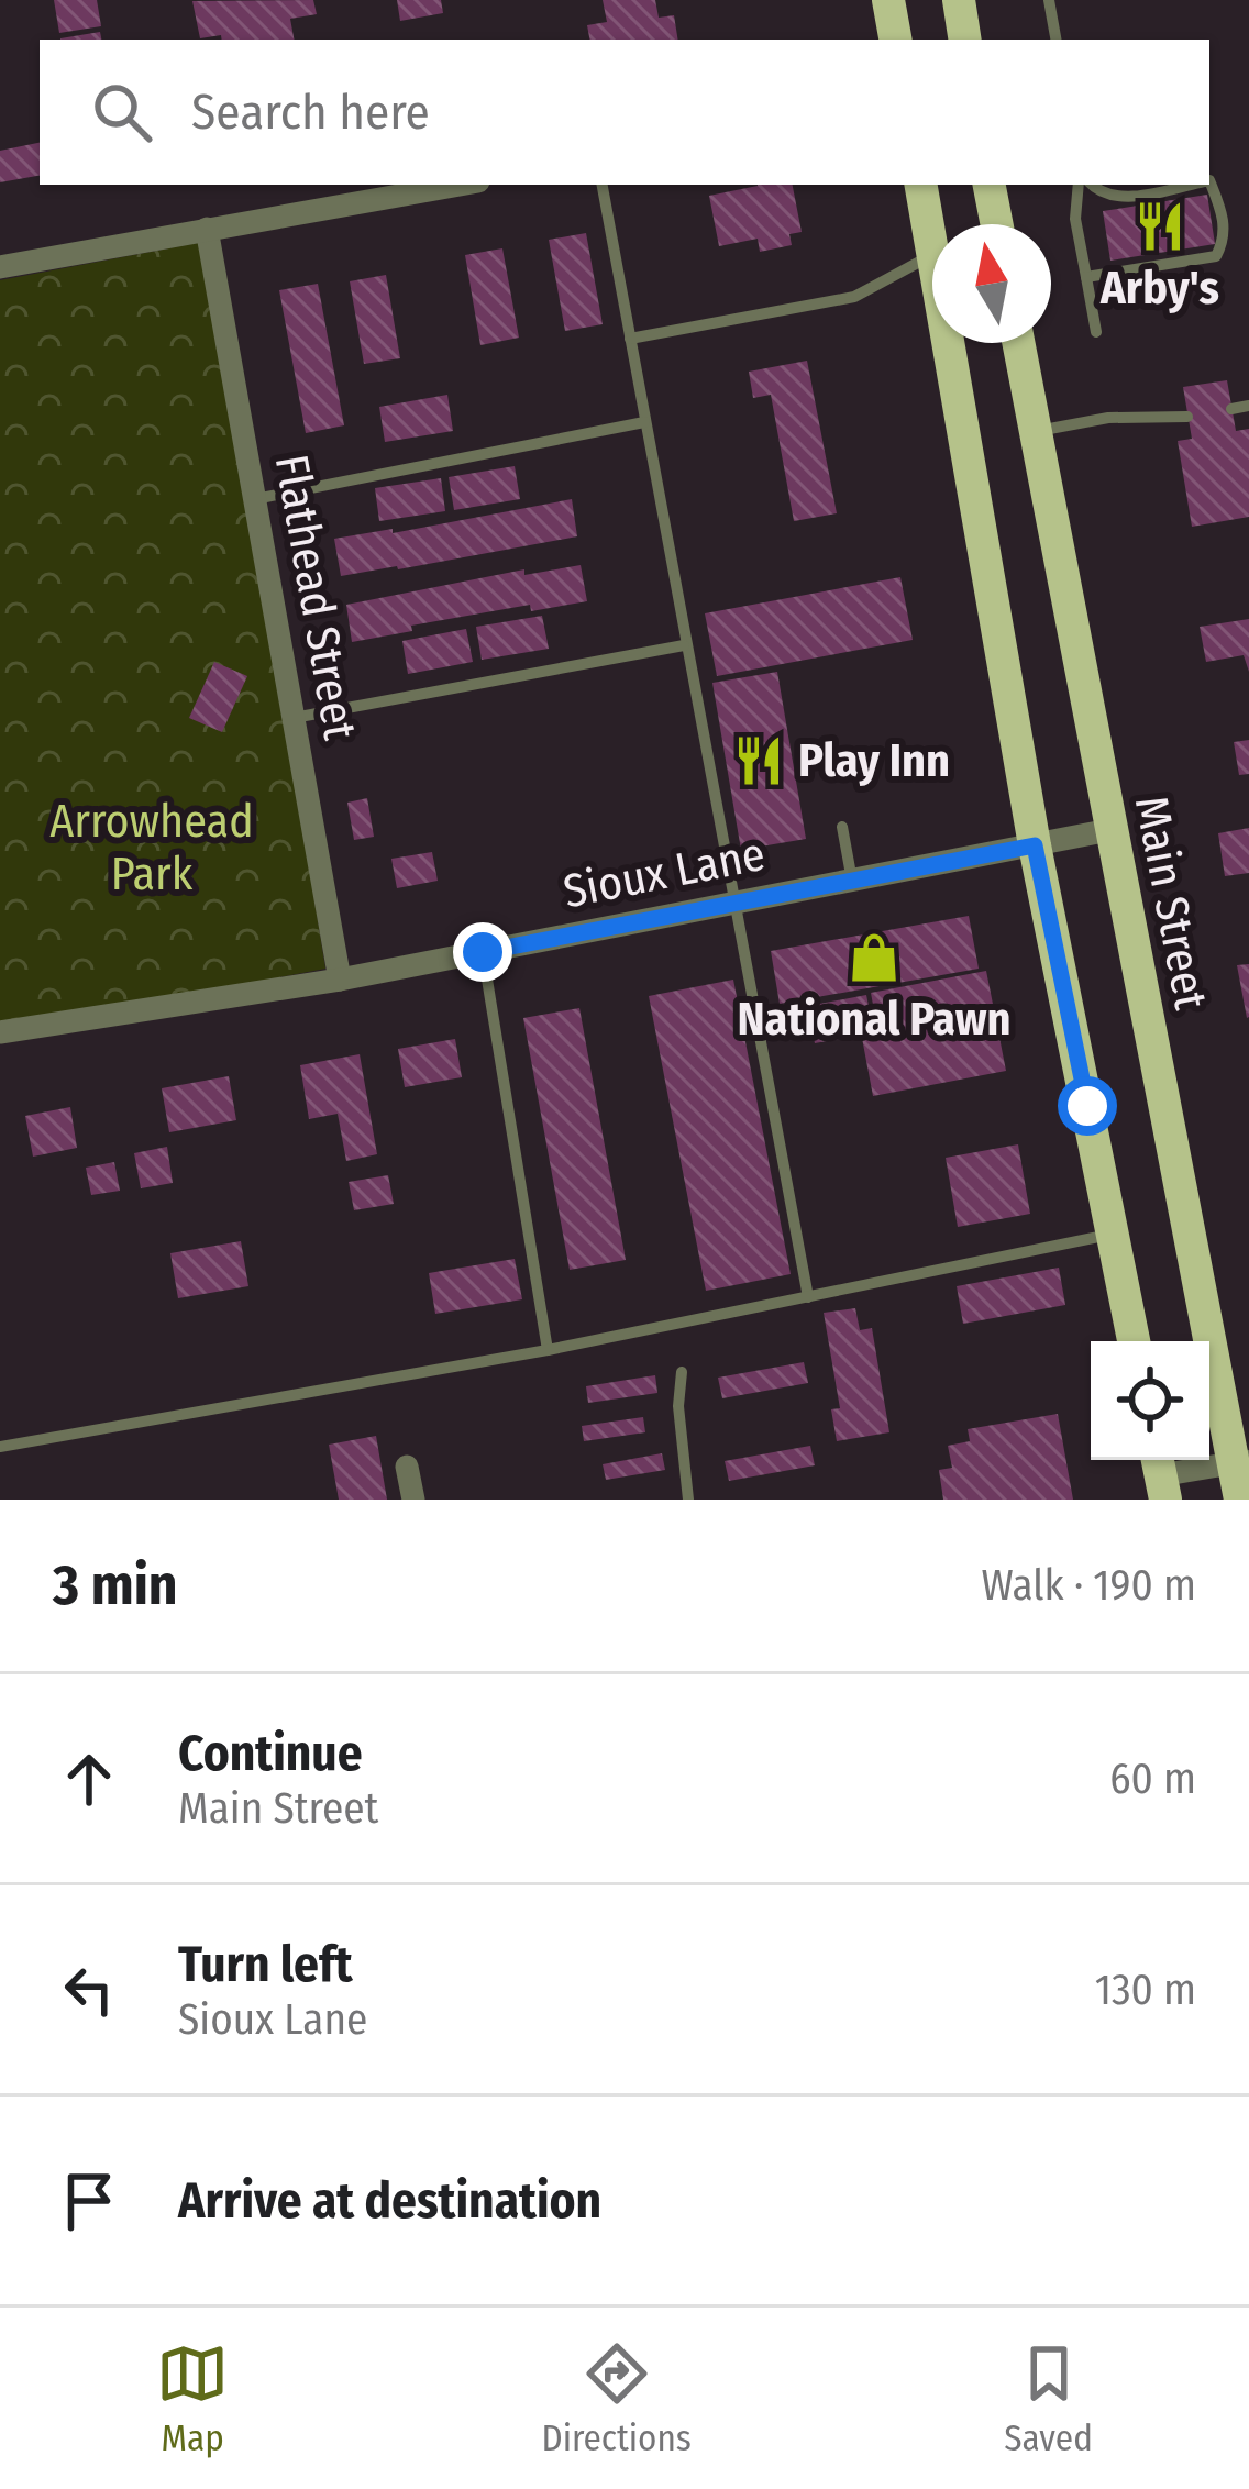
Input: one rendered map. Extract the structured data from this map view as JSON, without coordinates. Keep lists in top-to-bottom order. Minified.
{"streets":{"main road":["Main Street"],"street":["Flathead Street","Sioux Lane"]},"crossings":[["Flathead Street","Sioux Lane"],["Sioux Lane","Main Street"]],"parks":["Arrowhead Park"],"places":{"restaurant":["Arby's","Play Inn"],"shop":["National Pawn"]},"north":"top","page":{"search":"Search here","heading":["3 min","Walk · 190 m"],"list":[["Continue","Main Street","60 m"],["Turn left","Sioux Lane","130 m"],"Arrive at destination"],"nav":["Map","Directions","Saved"]}}
